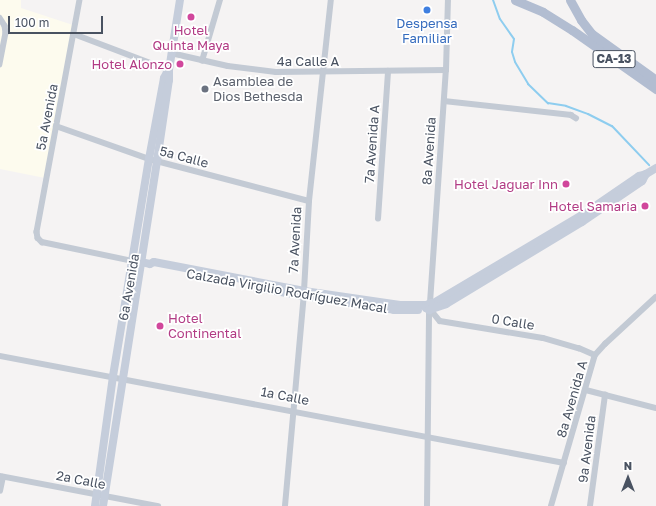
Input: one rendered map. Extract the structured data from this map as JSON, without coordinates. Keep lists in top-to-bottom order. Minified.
{"streets":{"main road":["CA-13"],"street":["4a Calle A","5a Avenida","7a Avenida A","8a Avenida","5a Calle","7a Avenida","6a Avenida","Calzada Virgilio Rodríguez Macal","0 Calle","1a Calle","8a Avenida A","9a Avenida","2a Calle"]},"crossings":[["4a Calle A","7a Avenida A"],["4a Calle A","8a Avenida"],["4a Calle A","7a Avenida"],["4a Calle A","6a Avenida"],["5a Avenida","5a Calle"],["5a Avenida","Calzada Virgilio Rodríguez Macal"],["8a Avenida","Calzada Virgilio Rodríguez Macal"],["8a Avenida","0 Calle"],["8a Avenida","1a Calle"],["5a Calle","7a Avenida"],["5a Calle","6a Avenida"],["7a Avenida","Calzada Virgilio Rodríguez Macal"],["7a Avenida","1a Calle"],["6a Avenida","Calzada Virgilio Rodríguez Macal"],["6a Avenida","1a Calle"],["6a Avenida","2a Calle"],["Calzada Virgilio Rodríguez Macal","0 Calle"],["0 Calle","8a Avenida A"],["1a Calle","8a Avenida A"]],"places":["Despensa Familiar","Hotel Quinta Maya","Hotel Alonzo","Asamblea de Dios Bethesda","Hotel Jaguar Inn","Hotel Samaria","Hotel Continental"],"scale_bar":"100 m","north":"top"}
